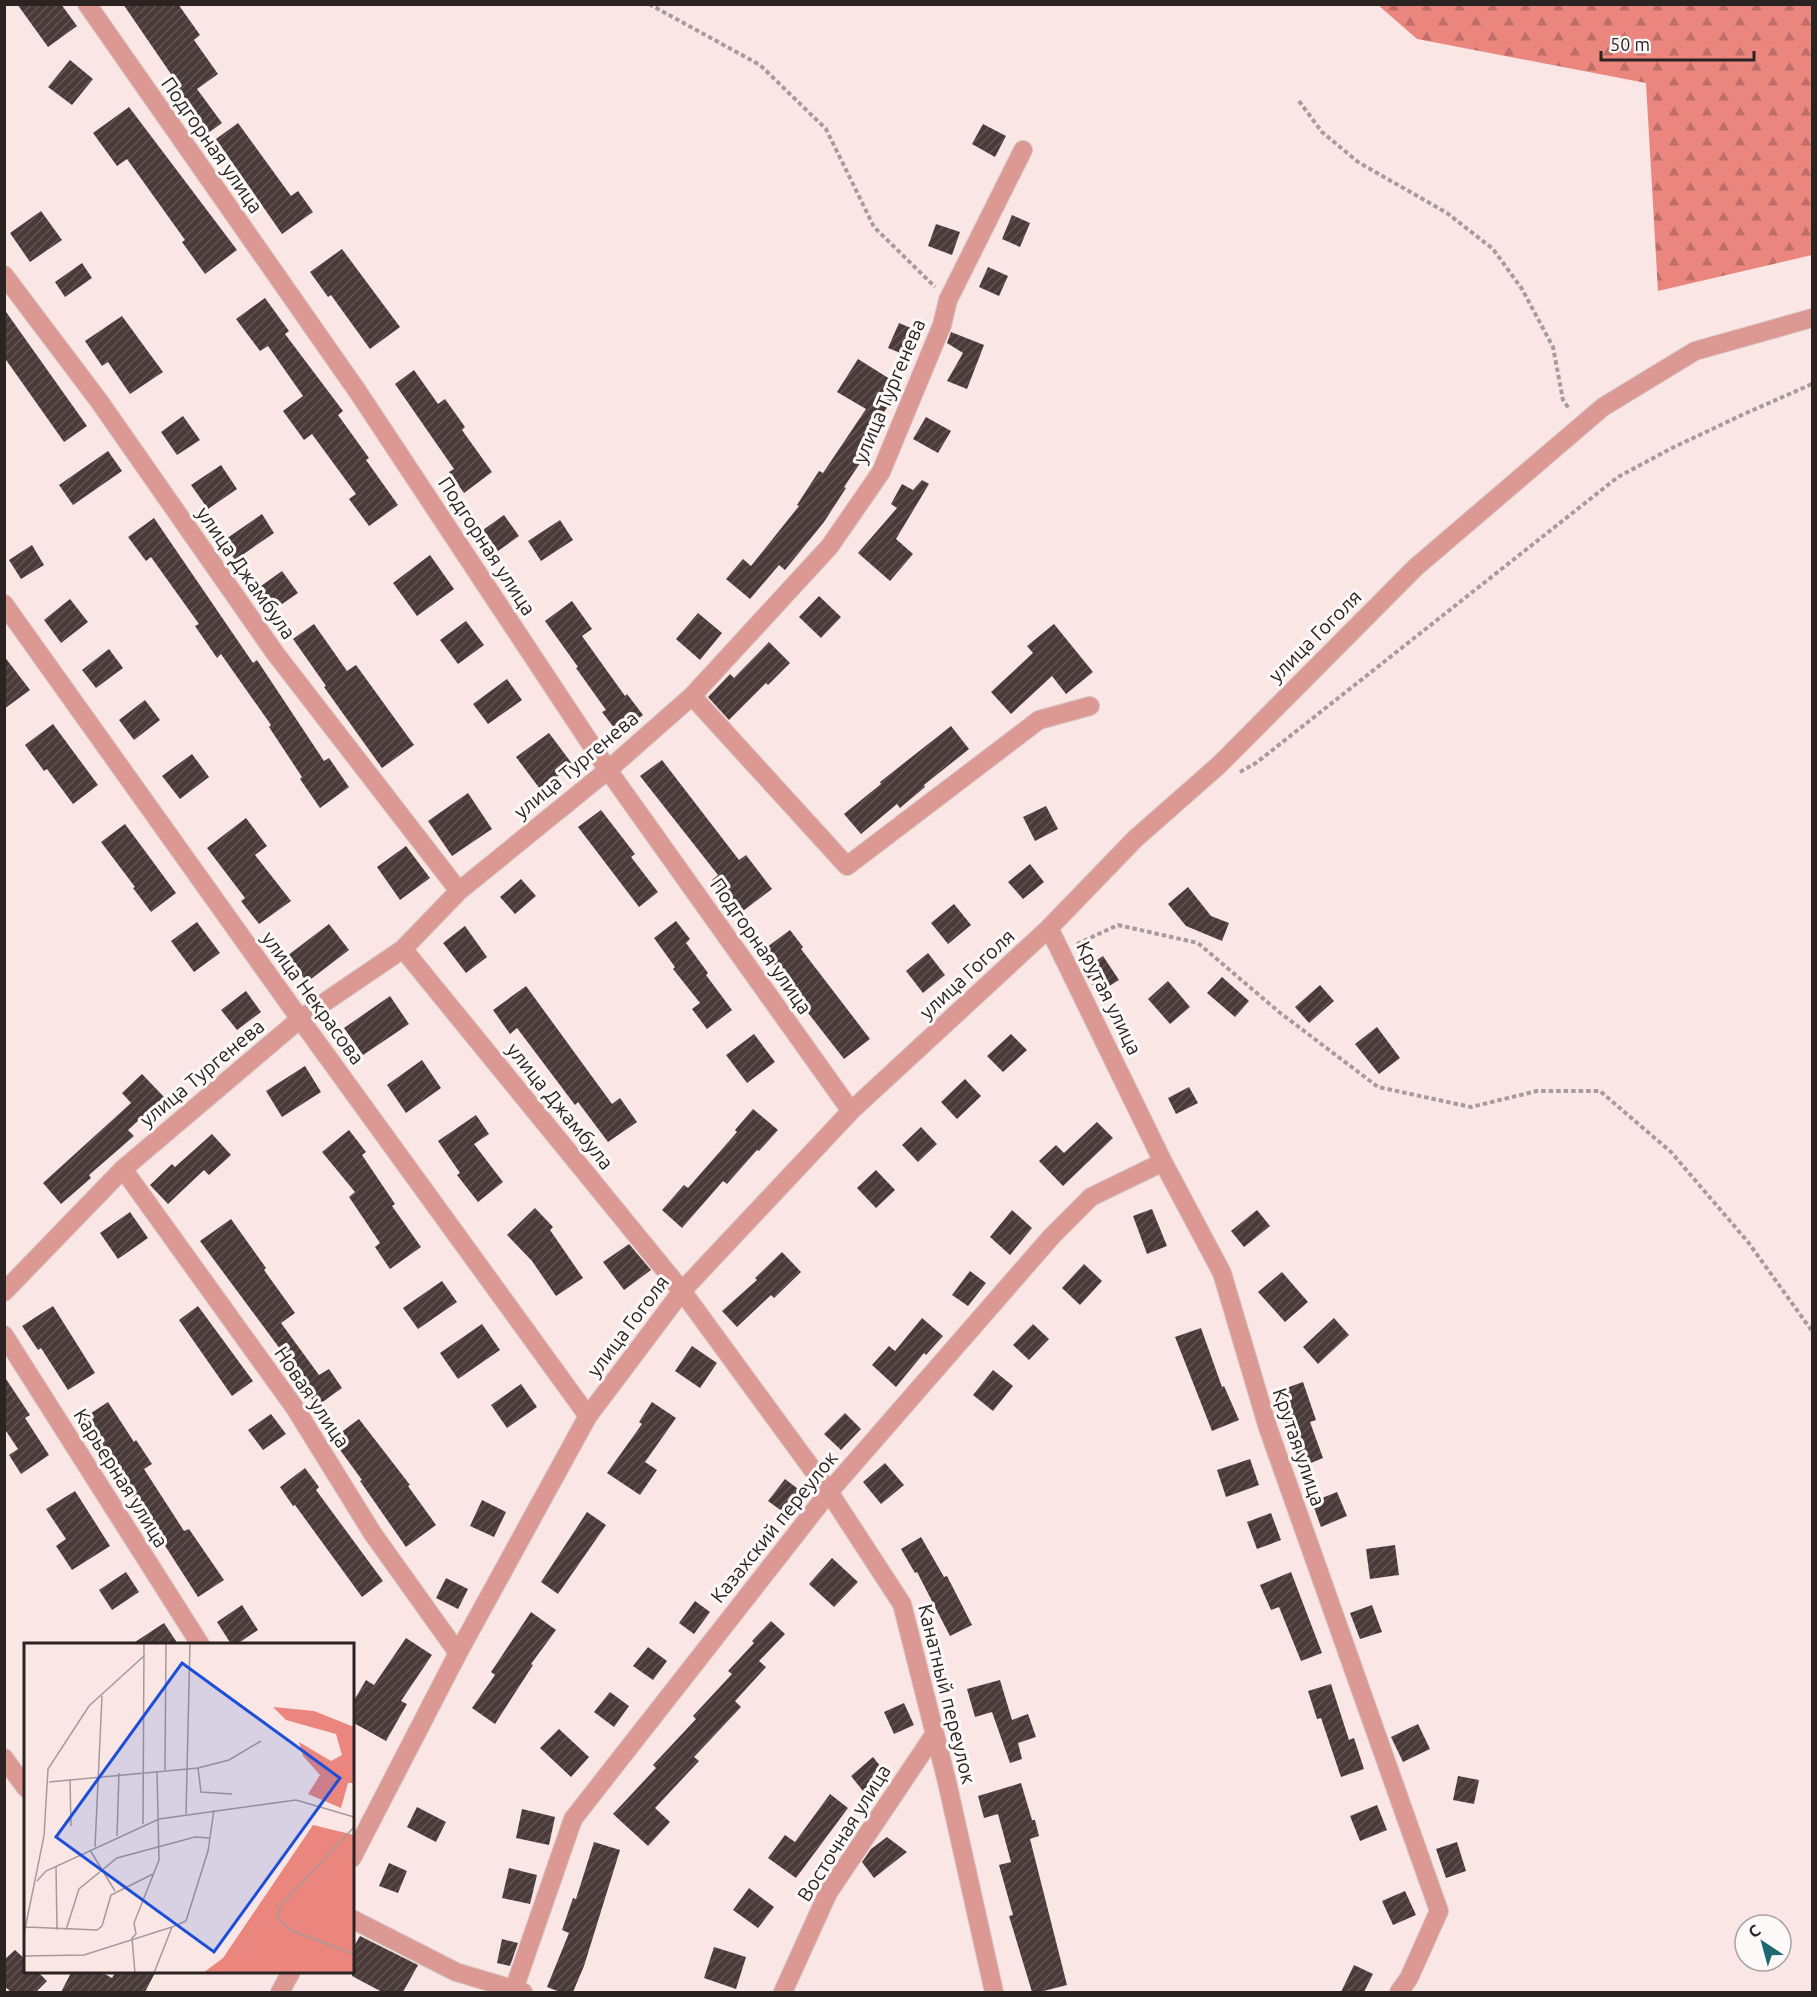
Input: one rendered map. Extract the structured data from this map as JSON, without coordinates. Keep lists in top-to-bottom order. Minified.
{"streets":{"street":["Подгорная улица","улица Тургенева","улица Джамбула","улица Гоголя","улица Некрасова","Крутая улица","Новая улица","Карьерная улица","Казахский переулок","Канатный переулок","Восточная улица"]},"crossings":[["Подгорная улица","улица Тургенева"],["Подгорная улица","улица Гоголя"],["улица Тургенева","улица Джамбула"],["улица Тургенева","улица Некрасова"],["улица Тургенева","Новая улица"],["улица Джамбула","улица Гоголя"],["улица Джамбула","Канатный переулок"],["улица Гоголя","улица Некрасова"],["улица Гоголя","Крутая улица"],["улица Гоголя","Новая улица"],["улица Гоголя","Канатный переулок"],["Крутая улица","Казахский переулок"],["Казахский переулок","Канатный переулок"],["Канатный переулок","Восточная улица"]],"scale_bar":"50 m","north":"top left"}
